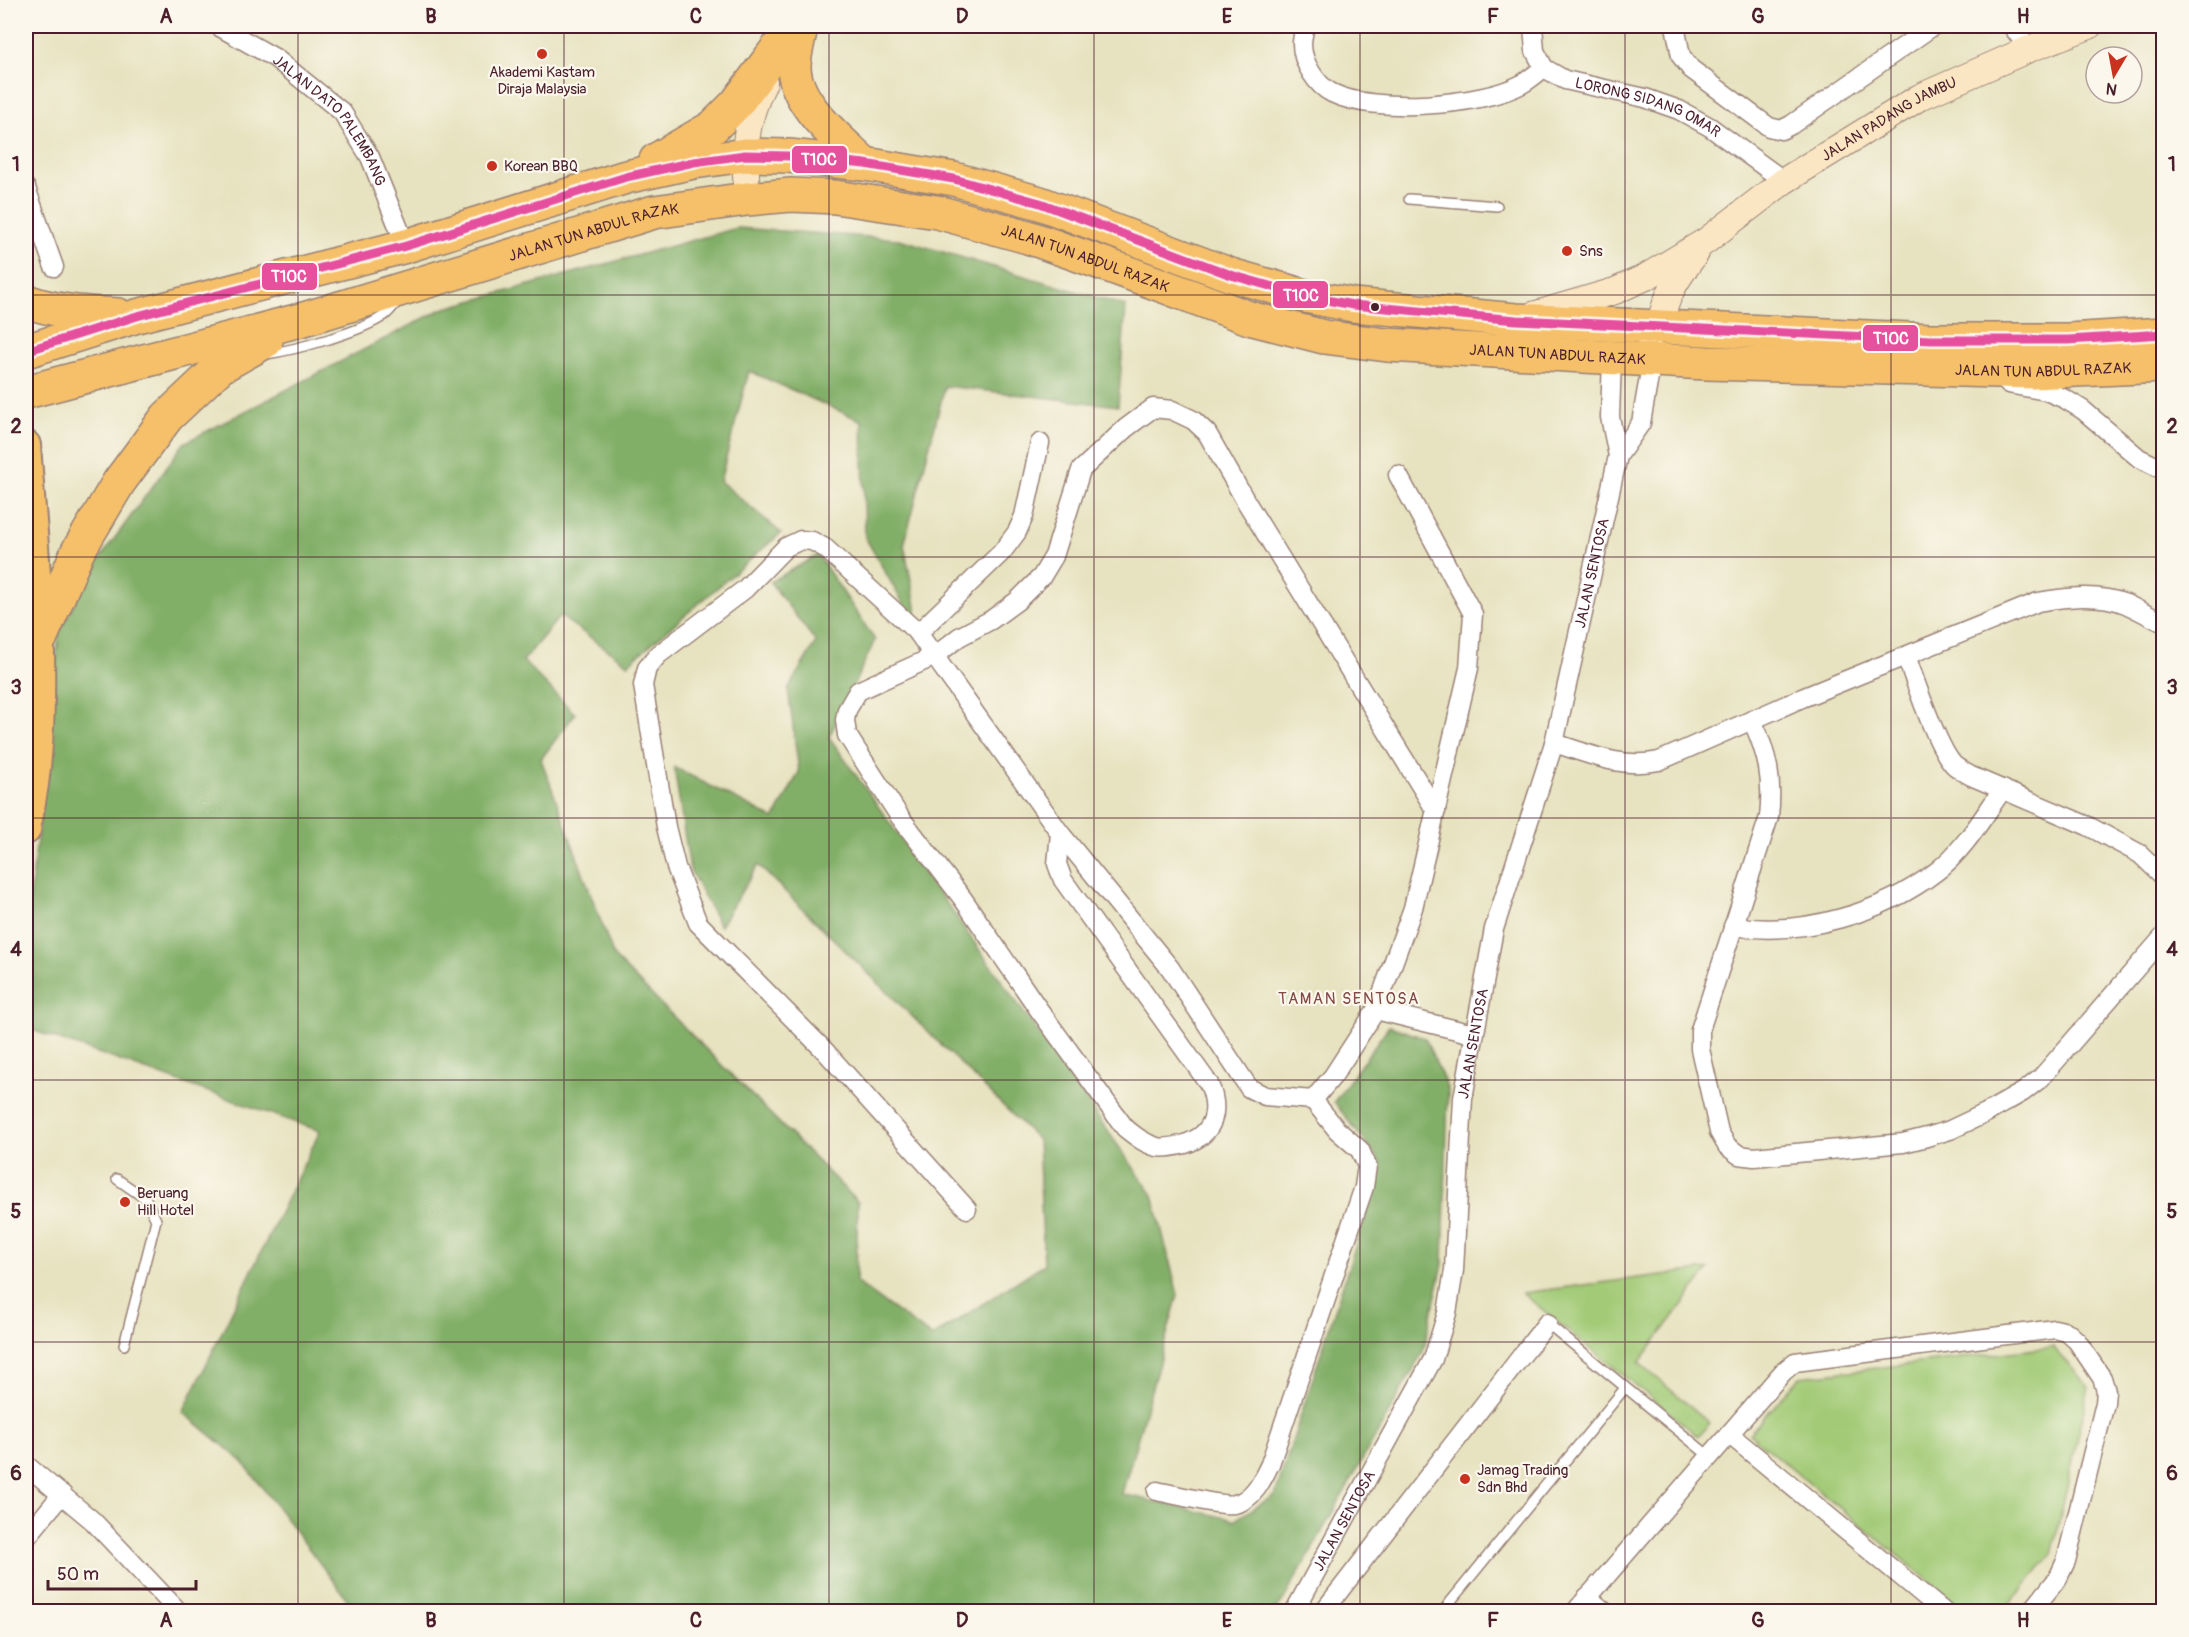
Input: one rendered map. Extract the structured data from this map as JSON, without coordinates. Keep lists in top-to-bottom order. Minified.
{"streets":{"highway":["JALAN TUN ABDUL RAZAK"],"street":["LORONG SIDANG OMAR","JALAN PADANG JAMBU","JALAN DATO PALEMBANG","JALAN SENTOSA"]},"crossings":[["LORONG SIDANG OMAR","JALAN PADANG JAMBU"],["JALAN PADANG JAMBU","JALAN TUN ABDUL RAZAK"],["JALAN DATO PALEMBANG","JALAN TUN ABDUL RAZAK"],["JALAN TUN ABDUL RAZAK","JALAN SENTOSA"]],"districts":["TAMAN SENTOSA"],"places":["Akademi Kastam Diraja Malaysia","Korean BBQ","Sns","Beruang Hill Hotel","Jamag Trading Sdn Bhd"],"lines":["transit line T10C"],"scale_bar":"50 m","north":"bottom","grid":{"columns":["A","B","C","D","E","F","G","H"],"rows":["1","2","3","4","5","6"]}}
